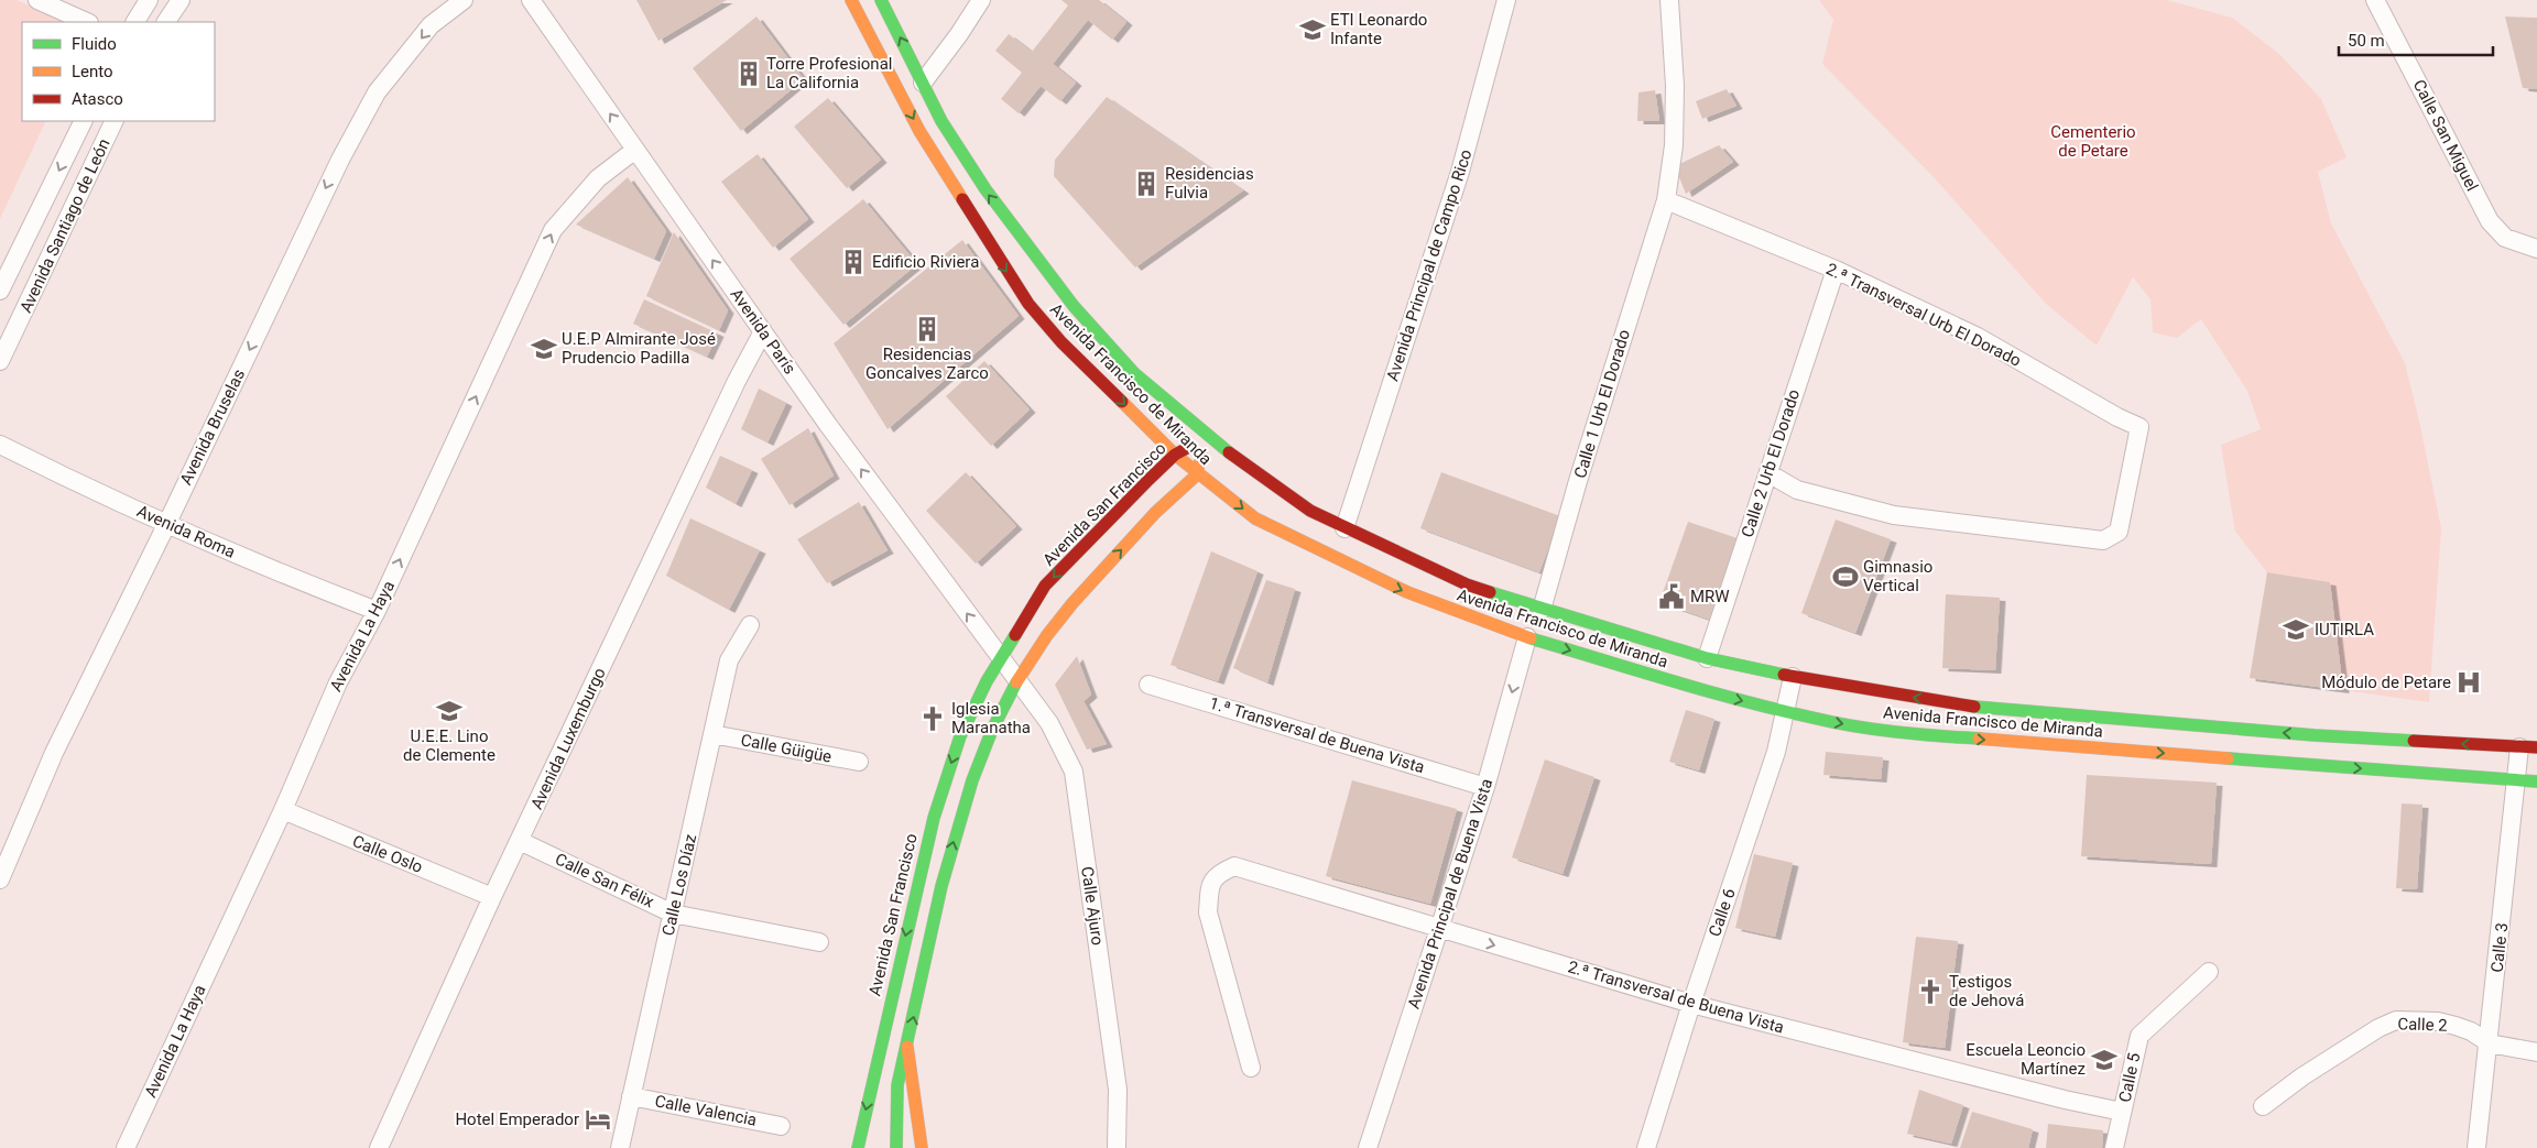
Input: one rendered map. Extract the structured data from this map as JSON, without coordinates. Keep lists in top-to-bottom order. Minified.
{"streets":{"main road":["Avenida Francisco de Miranda","Avenida San Francisco"],"street":["Calle San Miguel","Avenida Santiago de León","Avenida Principal de Campo Rico","2.ª Transversal Urb El Dorado","Avenida París","Calle 1 Urb El Dorado","Avenida Bruselas","Calle 2 Urb El Dorado","Avenida Roma","Avenida La Haya","1.ª Transversal de Buena Vista","Avenida Luxemburgo","Calle Güigüe","Calle Oslo","Calle San Félix","Calle Los Díaz","Avenida Principal de Buena Vista","Calle Ajuro","Calle 6","Calle 3","2.ª Transversal de Buena Vista","Calle 2","Calle 5","Calle Valencia"]},"crossings":[["Avenida Principal de Campo Rico","Avenida Francisco de Miranda"],["2.ª Transversal Urb El Dorado","Calle 1 Urb El Dorado"],["2.ª Transversal Urb El Dorado","Calle 2 Urb El Dorado"],["Avenida París","Avenida San Francisco"],["Avenida París","Avenida La Haya"],["Avenida París","Avenida Luxemburgo"],["Avenida París","Calle Ajuro"],["Avenida Francisco de Miranda","Calle 1 Urb El Dorado"],["Avenida Francisco de Miranda","Calle 2 Urb El Dorado"],["Avenida Francisco de Miranda","Avenida San Francisco"],["Avenida Francisco de Miranda","Avenida Principal de Buena Vista"],["Avenida Francisco de Miranda","Calle 6"],["Avenida Francisco de Miranda","Calle 3"],["Avenida Bruselas","Avenida Roma"],["Avenida Roma","Avenida La Haya"],["Avenida La Haya","Calle Oslo"],["1.ª Transversal de Buena Vista","Avenida Principal de Buena Vista"],["Avenida Luxemburgo","Calle Oslo"],["Avenida Luxemburgo","Calle San Félix"],["Calle Güigüe","Calle Los Díaz"],["Calle San Félix","Calle Los Díaz"],["Calle Los Díaz","Calle Valencia"],["Avenida Principal de Buena Vista","2.ª Transversal de Buena Vista"],["Calle 6","2.ª Transversal de Buena Vista"],["Calle 3","Calle 2"],["2.ª Transversal de Buena Vista","Calle 5"]],"one_way":["Avenida París","Avenida Bruselas","Avenida La Haya"],"parks":["Cementerio de Petare"],"places":{"school or university":["ETI Leonardo Infante","U.E.P Almirante José Prudencio Padilla","IUTIRLA","U.E.E. Lino de Clemente","Escuela Leoncio Martínez"],"building":["Torre Profesional La California","Residencias Fulvia","Edificio Riviera","Residencias Goncalves Zarco"],"sports":["Gimnasio Vertical"],"public building":["MRW"],"hospital":["Módulo de Petare"],"church":["Iglesia Maranatha","Testigos de Jehová"],"hotel":["Hotel Emperador"]},"legend":["Fluido","Lento","Atasco"],"scale_bar":"50 m"}
